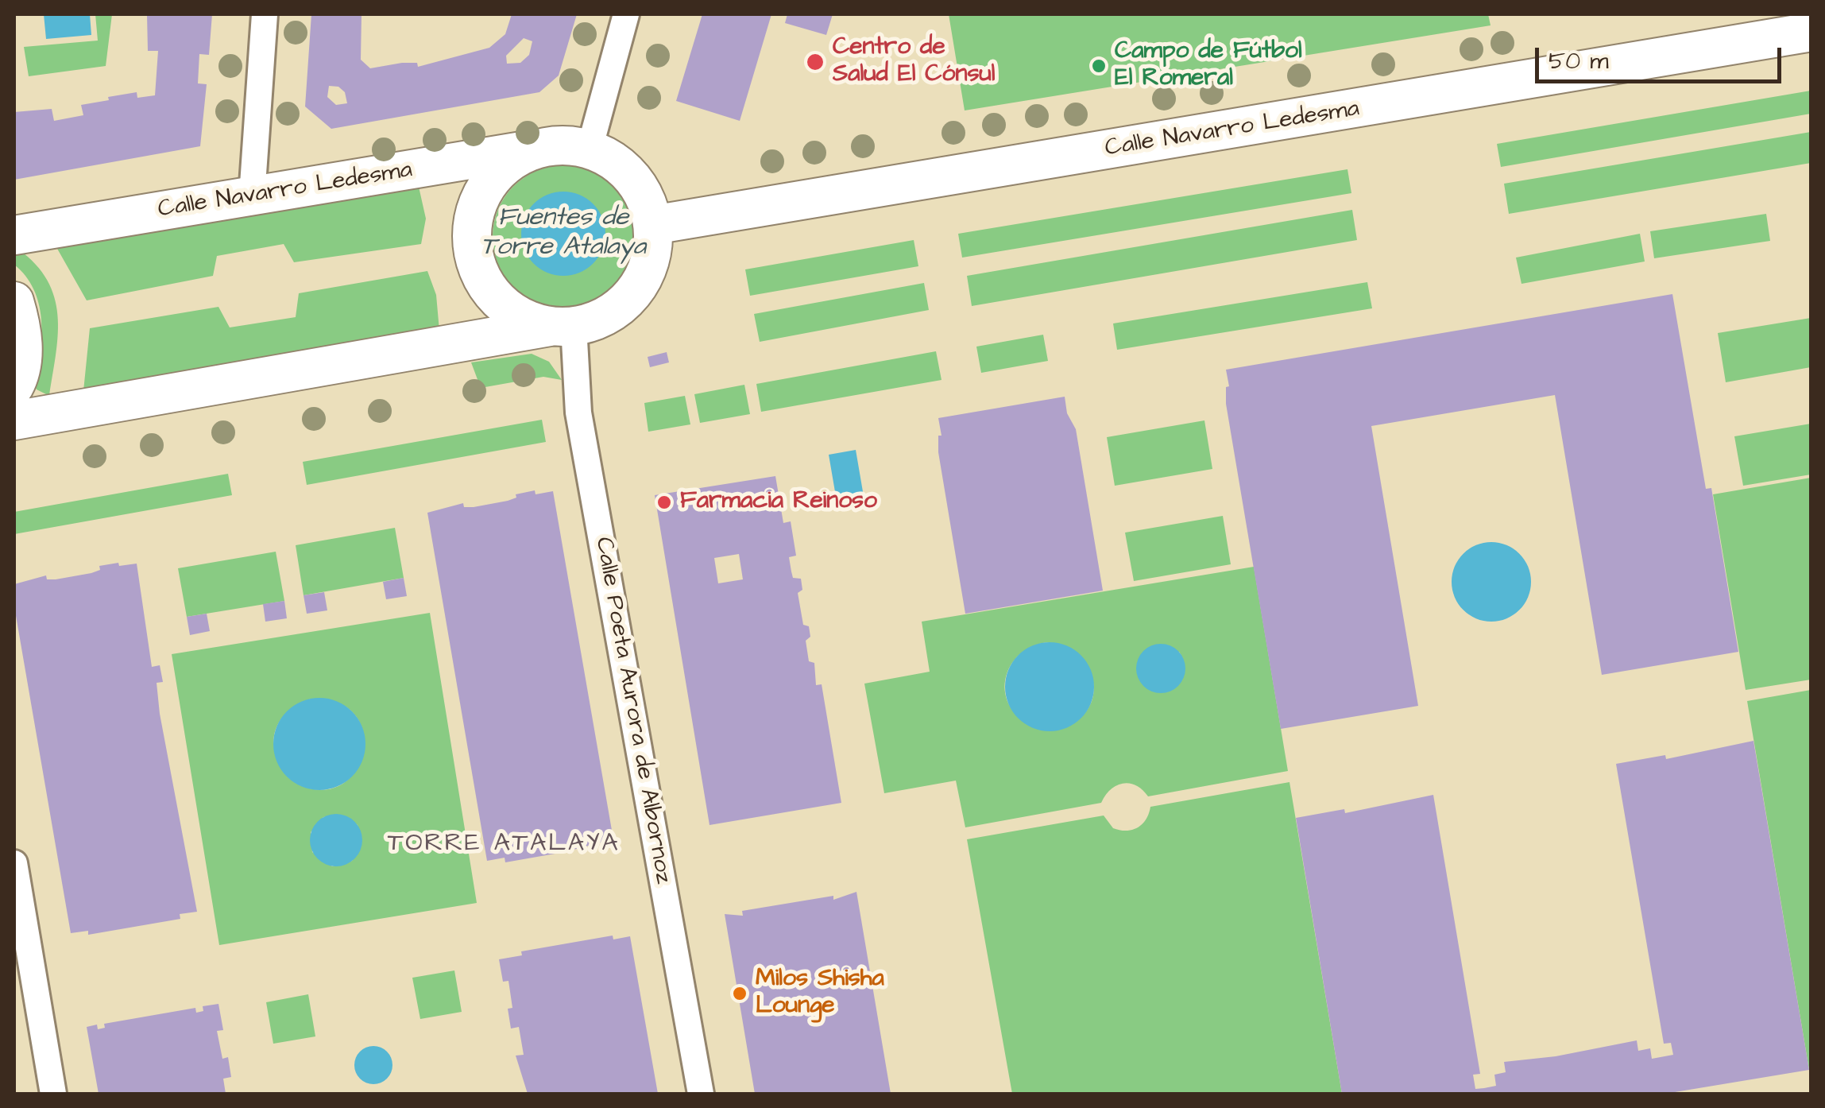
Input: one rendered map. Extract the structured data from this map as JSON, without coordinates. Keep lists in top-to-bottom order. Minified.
{"streets":{"main road":["Calle Navarro Ledesma"],"street":["Calle Poeta Aurora de Albornoz"]},"crossings":[["Calle Navarro Ledesma","Calle Poeta Aurora de Albornoz"]],"districts":["TORRE ATALAYA"],"water":["Fuentes de Torre Atalaya"],"places":["Centro de Salud El Cónsul","Campo de Fútbol El Romeral","Farmacia Reinoso","Milos Shisha Lounge"],"scale_bar":"50 m"}
